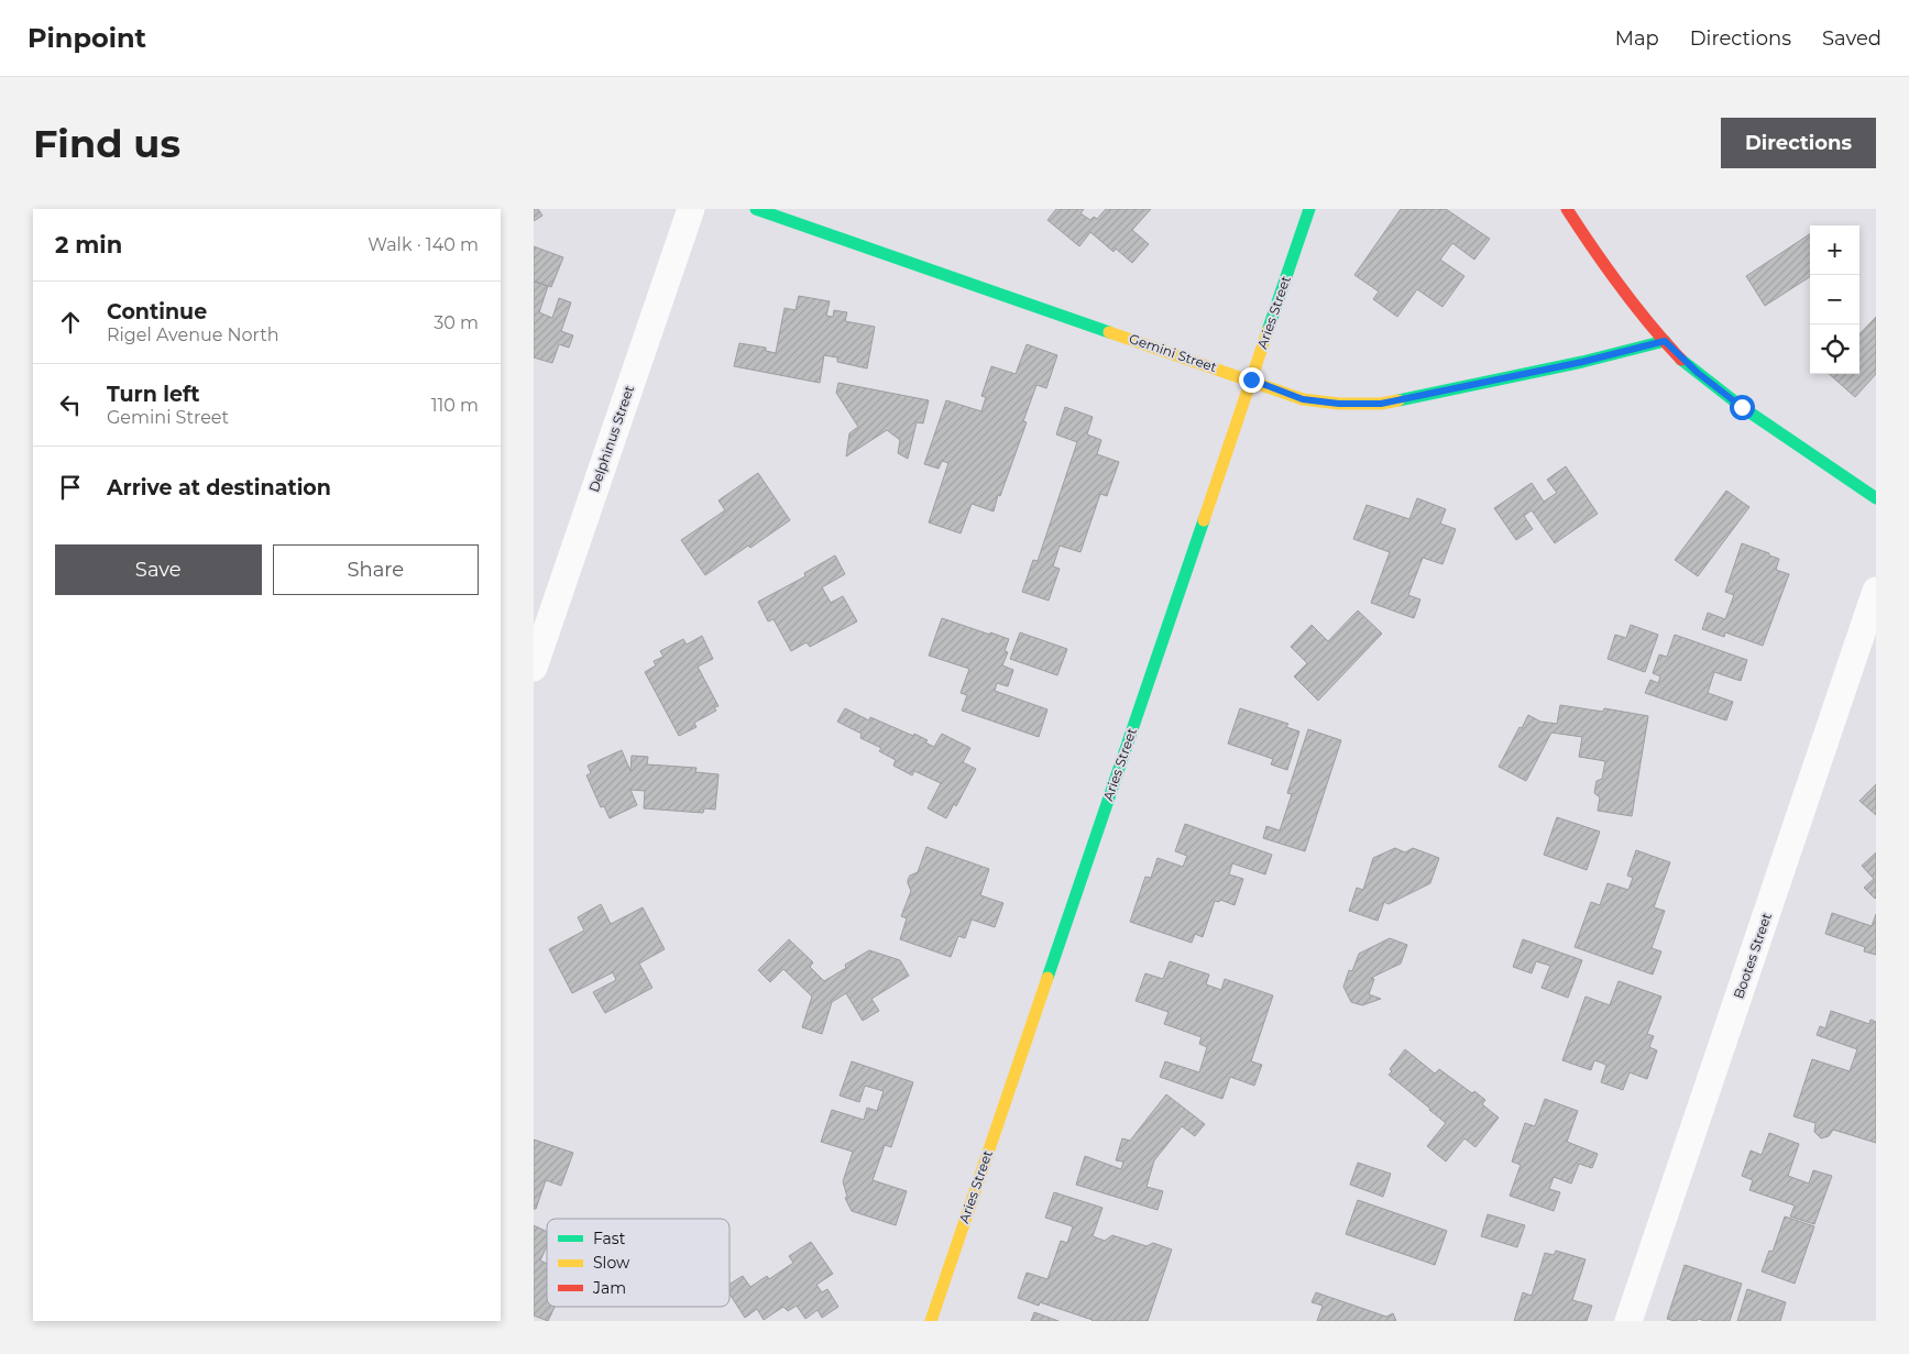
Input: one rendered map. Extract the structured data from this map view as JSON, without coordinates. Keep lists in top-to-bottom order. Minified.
{"streets":{"street":["Aries Street","Gemini Street","Delphinus Street","Bootes Street"]},"crossings":[["Aries Street","Gemini Street"]],"legend":["Fast","Slow","Jam"],"page":{"header":"Pinpoint","nav":["Map","Directions","Saved"],"buttons":["Directions",["Save","Share"]],"title":"Find us","heading":["2 min","Walk · 140 m"],"map_buttons":["+","−"],"list":[["Continue","Rigel Avenue North","30 m"],["Turn left","Gemini Street","110 m"],"Arrive at destination"]}}
